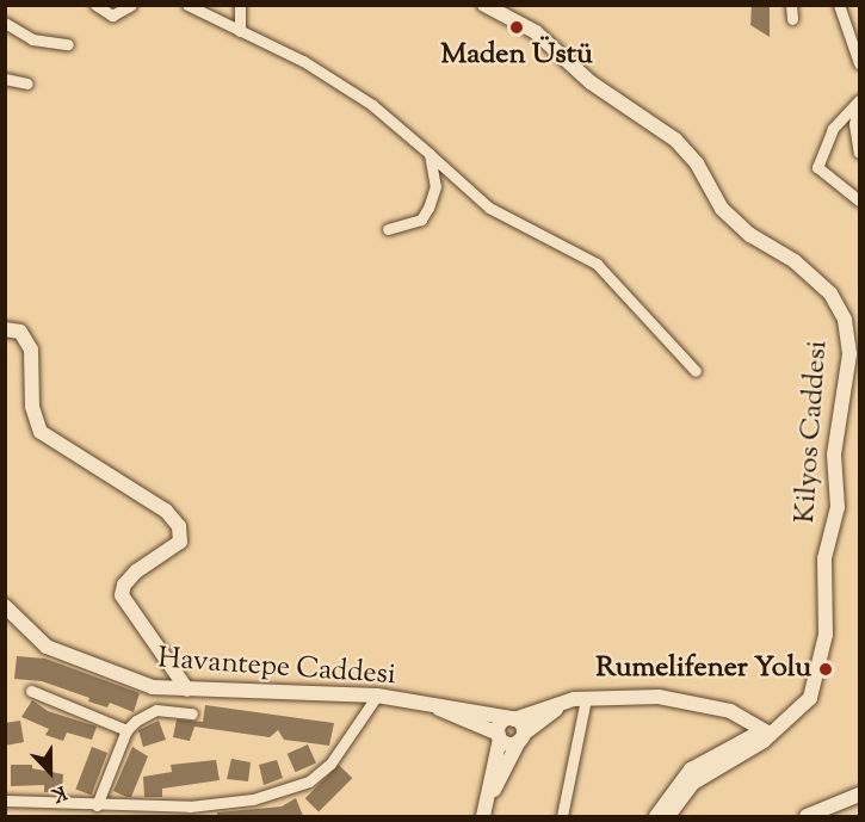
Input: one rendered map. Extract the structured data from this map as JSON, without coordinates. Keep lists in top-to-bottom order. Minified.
{"streets":{"street":["Kilyos Caddesi","Havantepe Caddesi"]},"places":["Maden Üstü","Rumelifener Yolu"],"north":"bottom"}
